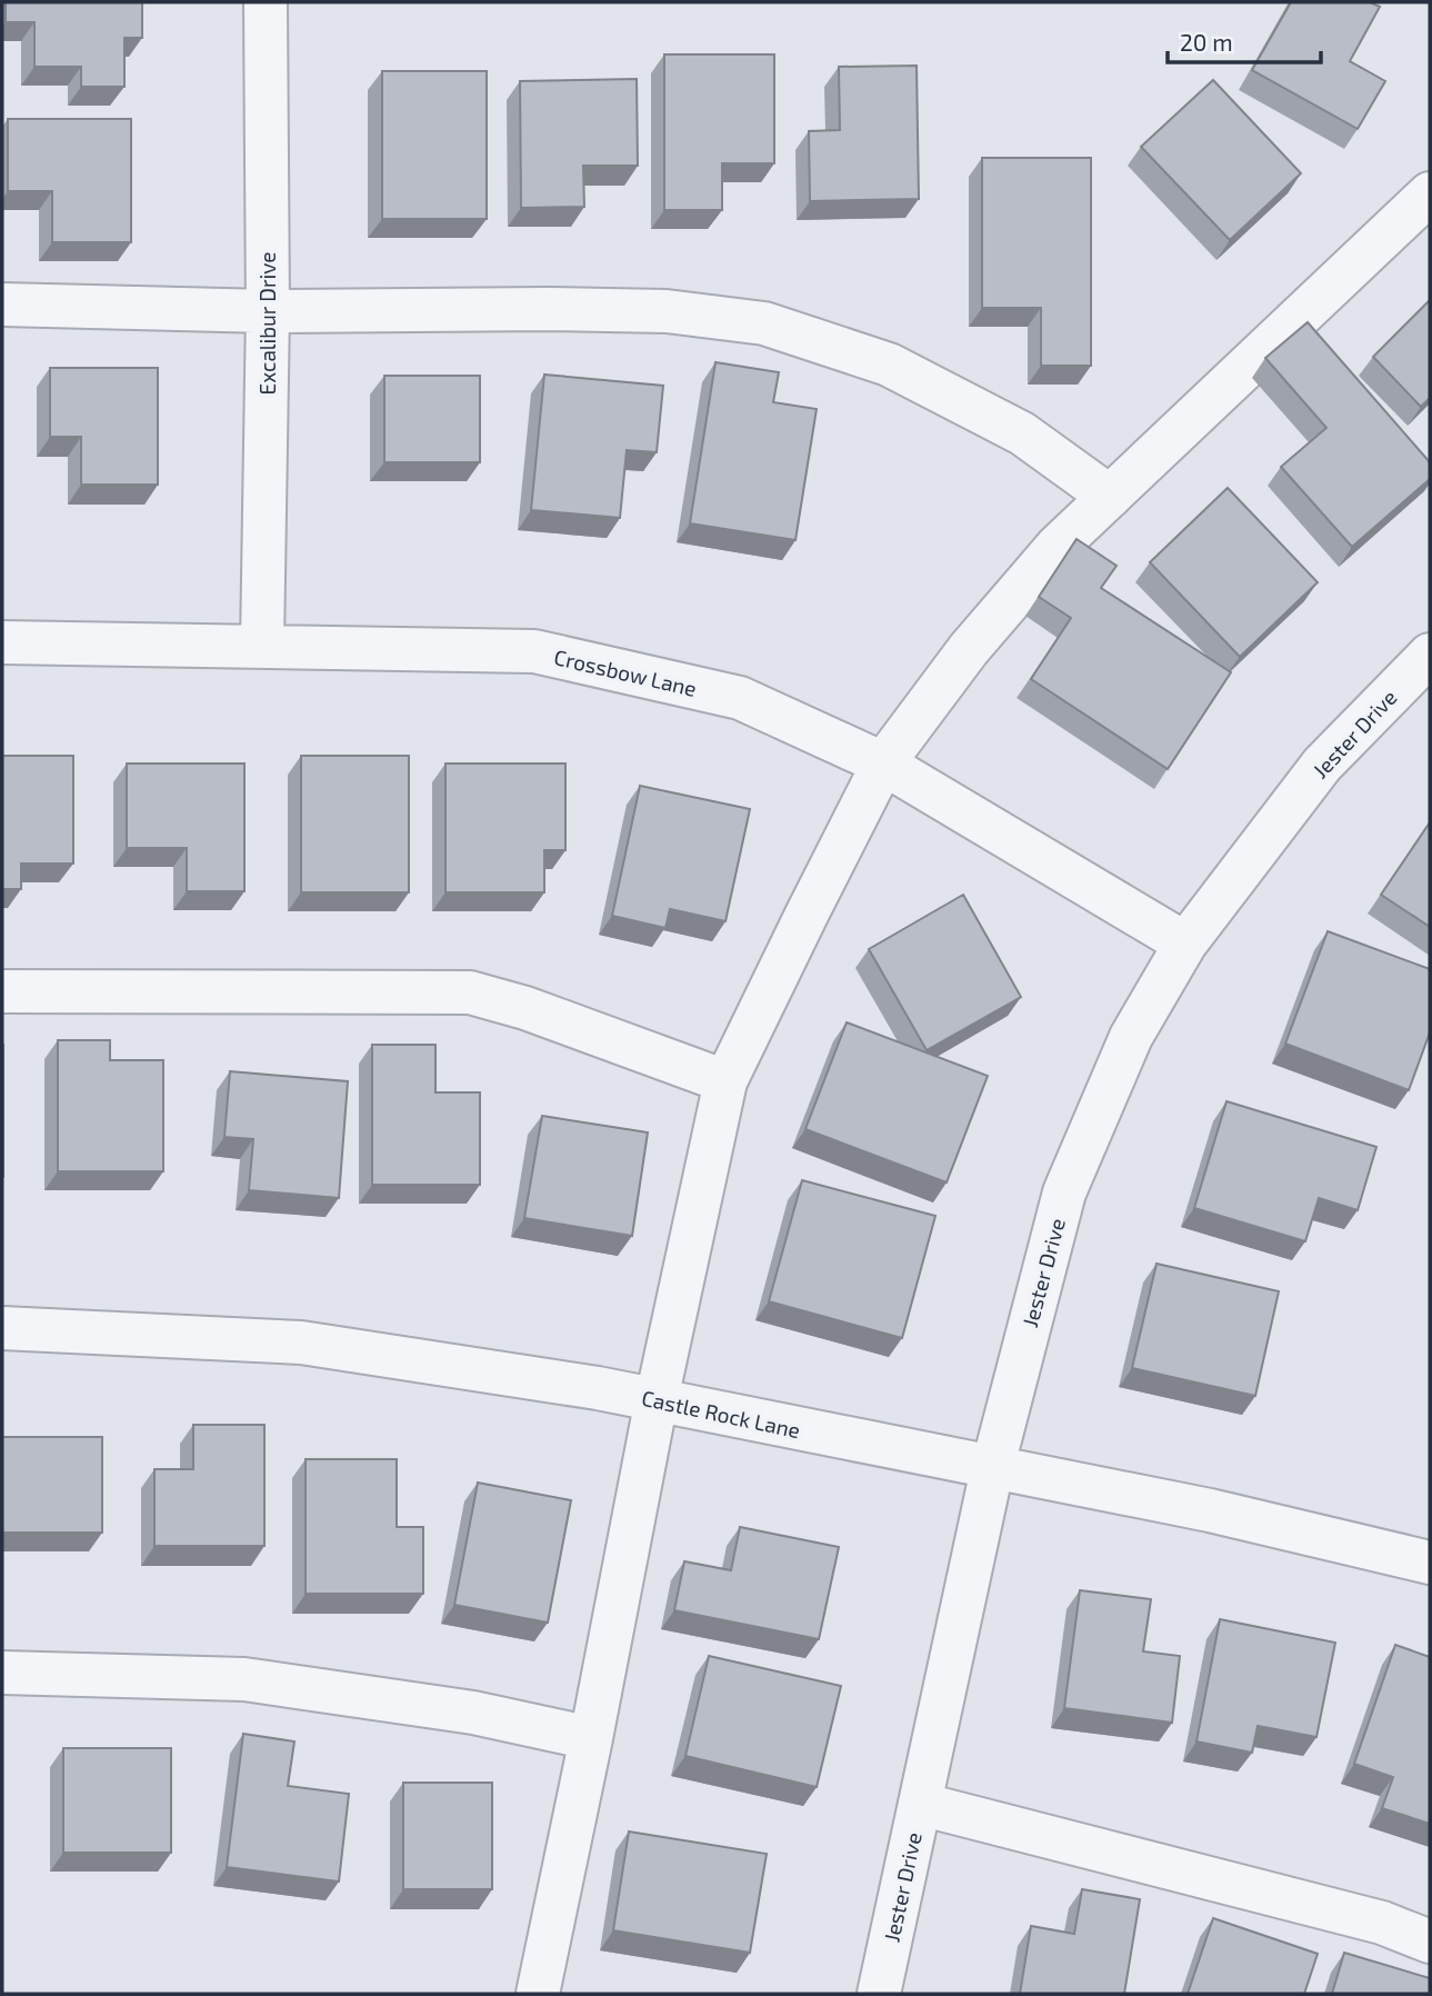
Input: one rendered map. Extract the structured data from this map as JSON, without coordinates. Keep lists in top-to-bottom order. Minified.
{"streets":{"street":["Excalibur Drive","Crossbow Lane","Jester Drive","Castle Rock Lane"]},"crossings":[["Excalibur Drive","Crossbow Lane"],["Crossbow Lane","Jester Drive"],["Jester Drive","Castle Rock Lane"]],"scale_bar":"20 m"}
